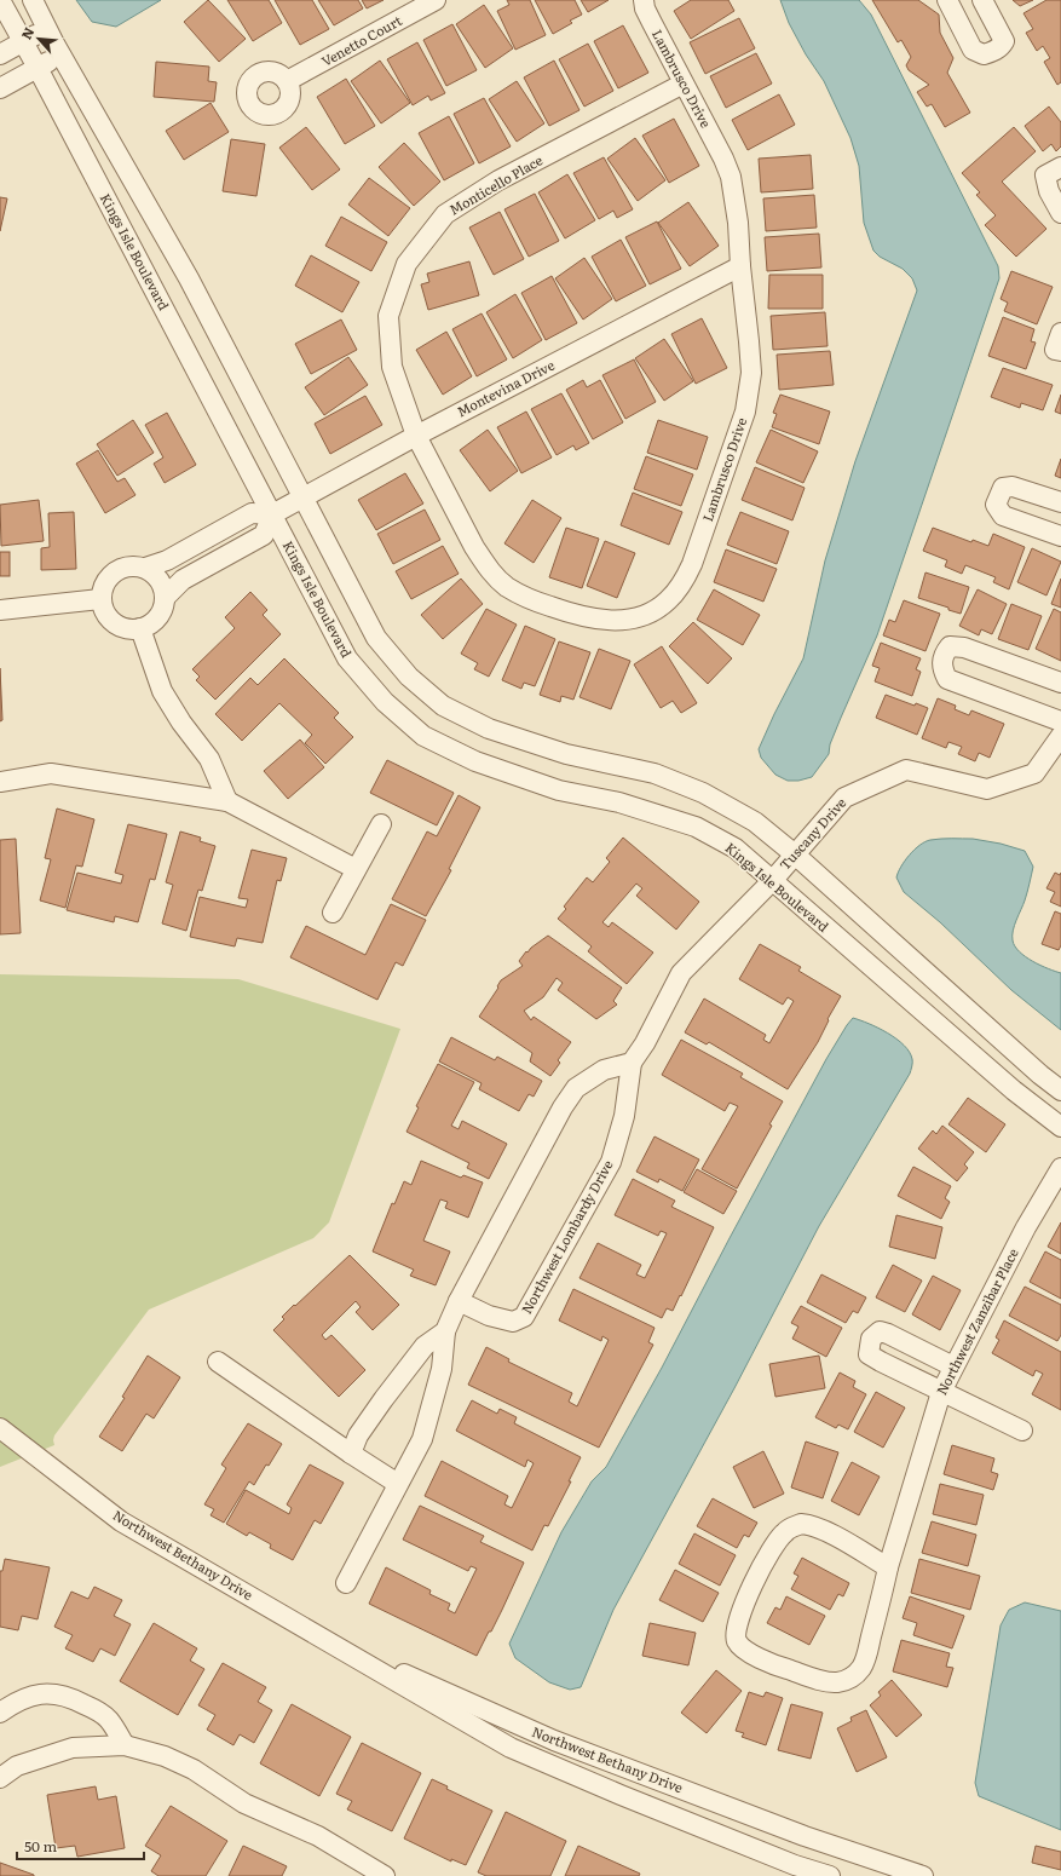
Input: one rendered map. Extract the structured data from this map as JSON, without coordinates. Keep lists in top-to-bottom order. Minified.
{"streets":{"street":["Venetto Court","Lambrusco Drive","Monticello Place","Kings Isle Boulevard","Montevina Drive","Tuscany Drive","Northwest Lombardy Drive","Northwest Zanzibar Place","Northwest Bethany Drive"]},"crossings":[["Lambrusco Drive","Monticello Place"],["Lambrusco Drive","Montevina Drive"],["Monticello Place","Montevina Drive"],["Kings Isle Boulevard","Montevina Drive"],["Kings Isle Boulevard","Tuscany Drive"],["Kings Isle Boulevard","Northwest Lombardy Drive"],["Tuscany Drive","Northwest Lombardy Drive"]],"scale_bar":"50 m","north":"top left"}
